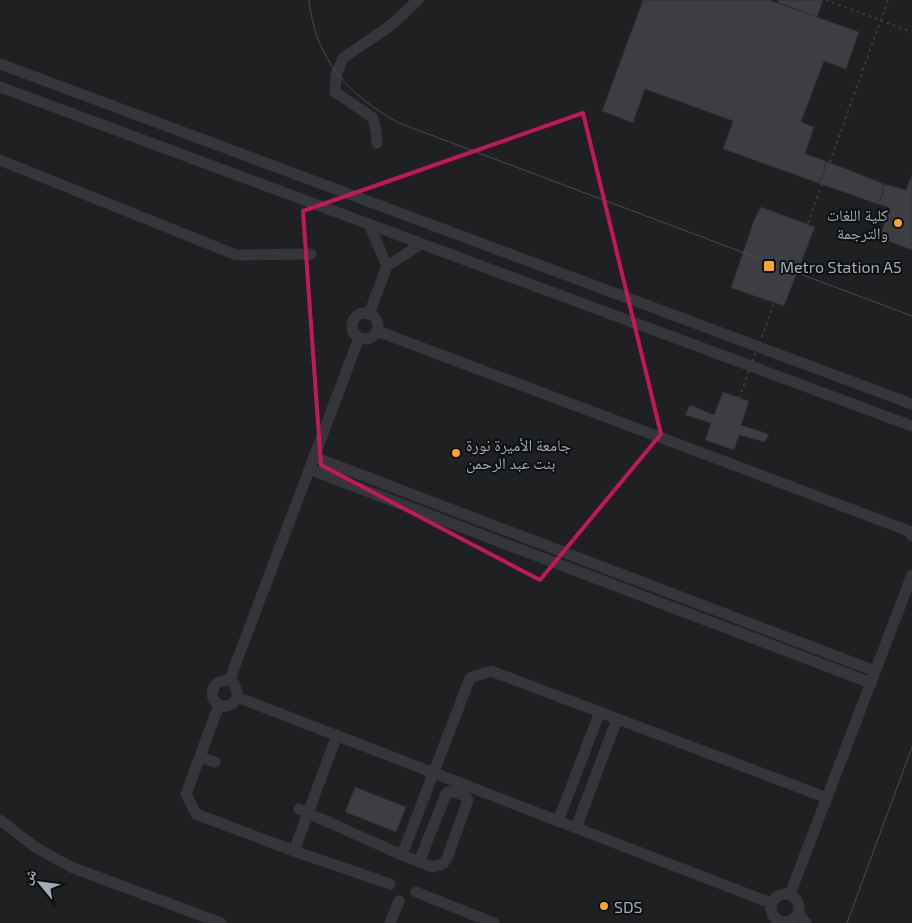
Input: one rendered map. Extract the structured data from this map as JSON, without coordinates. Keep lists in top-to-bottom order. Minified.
{"places":{"other":["كلية اللغات والترجمة","جامعة الأميرة نورة بنت عبد الرحمن","SDS"],"transit":["Metro Station A5"]},"north":"top left"}
